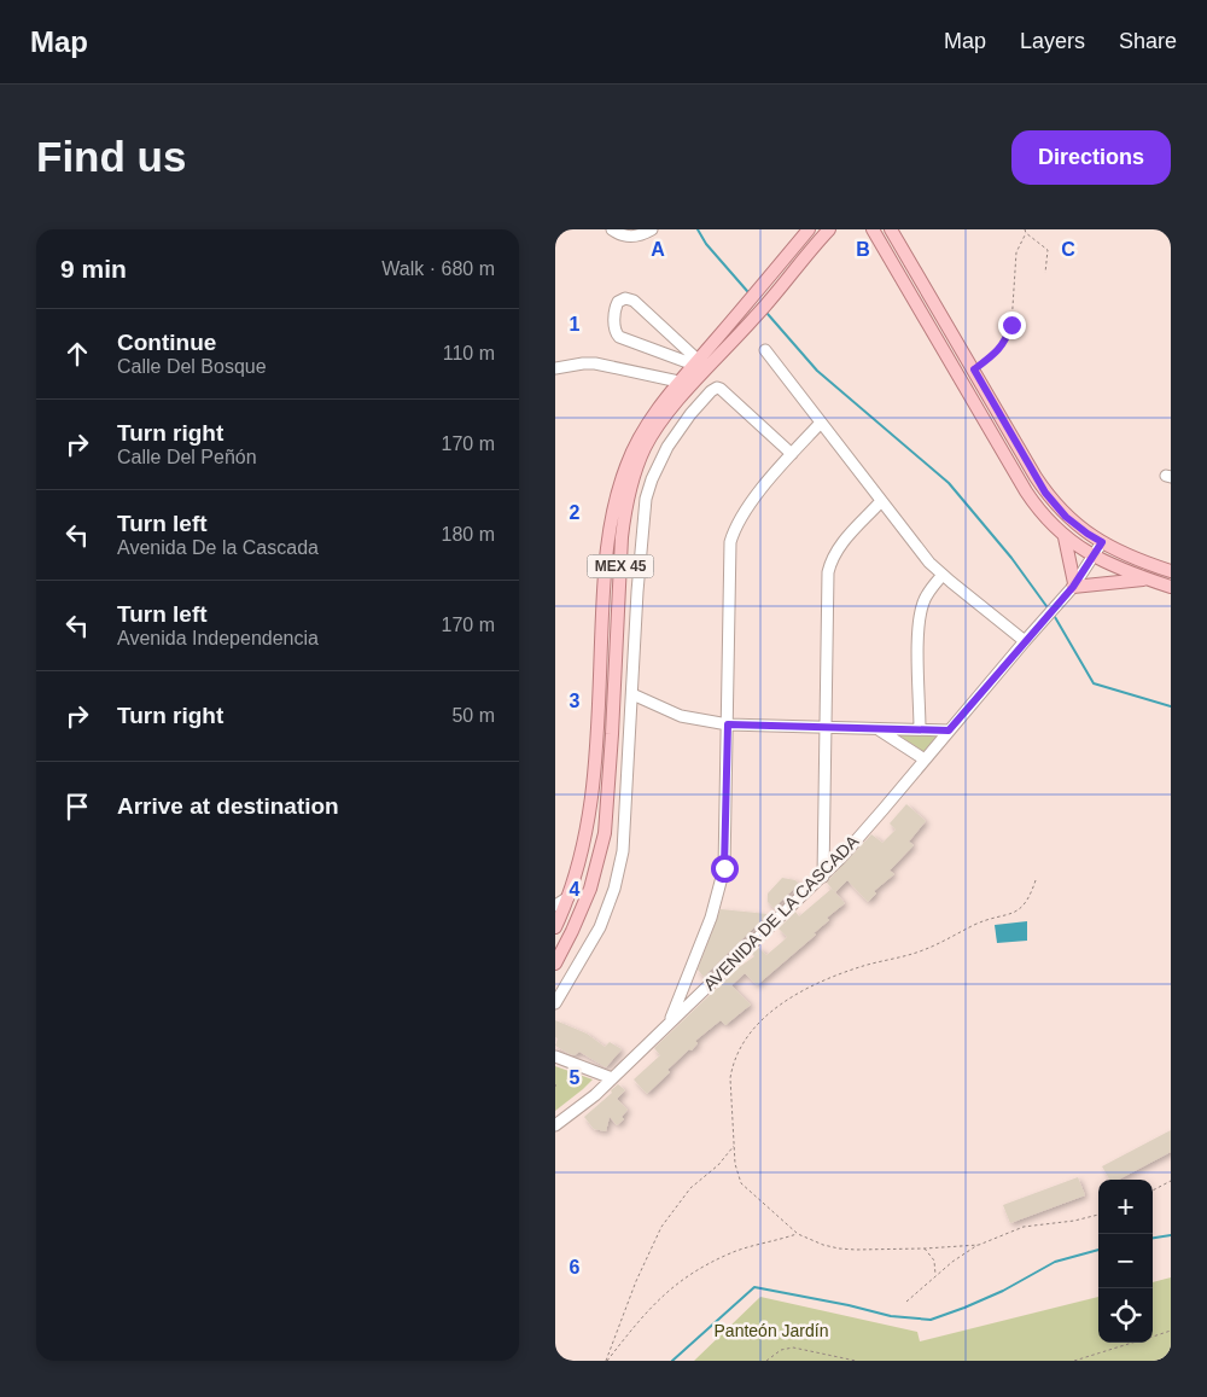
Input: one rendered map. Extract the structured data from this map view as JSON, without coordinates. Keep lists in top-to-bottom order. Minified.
{"streets":{"main road":["MEX 45"],"street":["AVENIDA DE LA CASCADA"]},"parks":["Panteón Jardín"],"page":{"header":"Map","nav":["Map","Layers","Share"],"buttons":"Directions","title":"Find us","heading":["9 min","Walk · 680 m"],"list":[["Continue","Calle Del Bosque","110 m"],["Turn right","Calle Del Peñón","170 m"],["Turn left","Avenida De la Cascada","180 m"],["Turn left","Avenida Independencia","170 m"],["Turn right","50 m"],"Arrive at destination"],"map_buttons":["+","−"]},"grid":{"columns":["A","B","C"],"rows":["1","2","3","4","5","6"]}}
